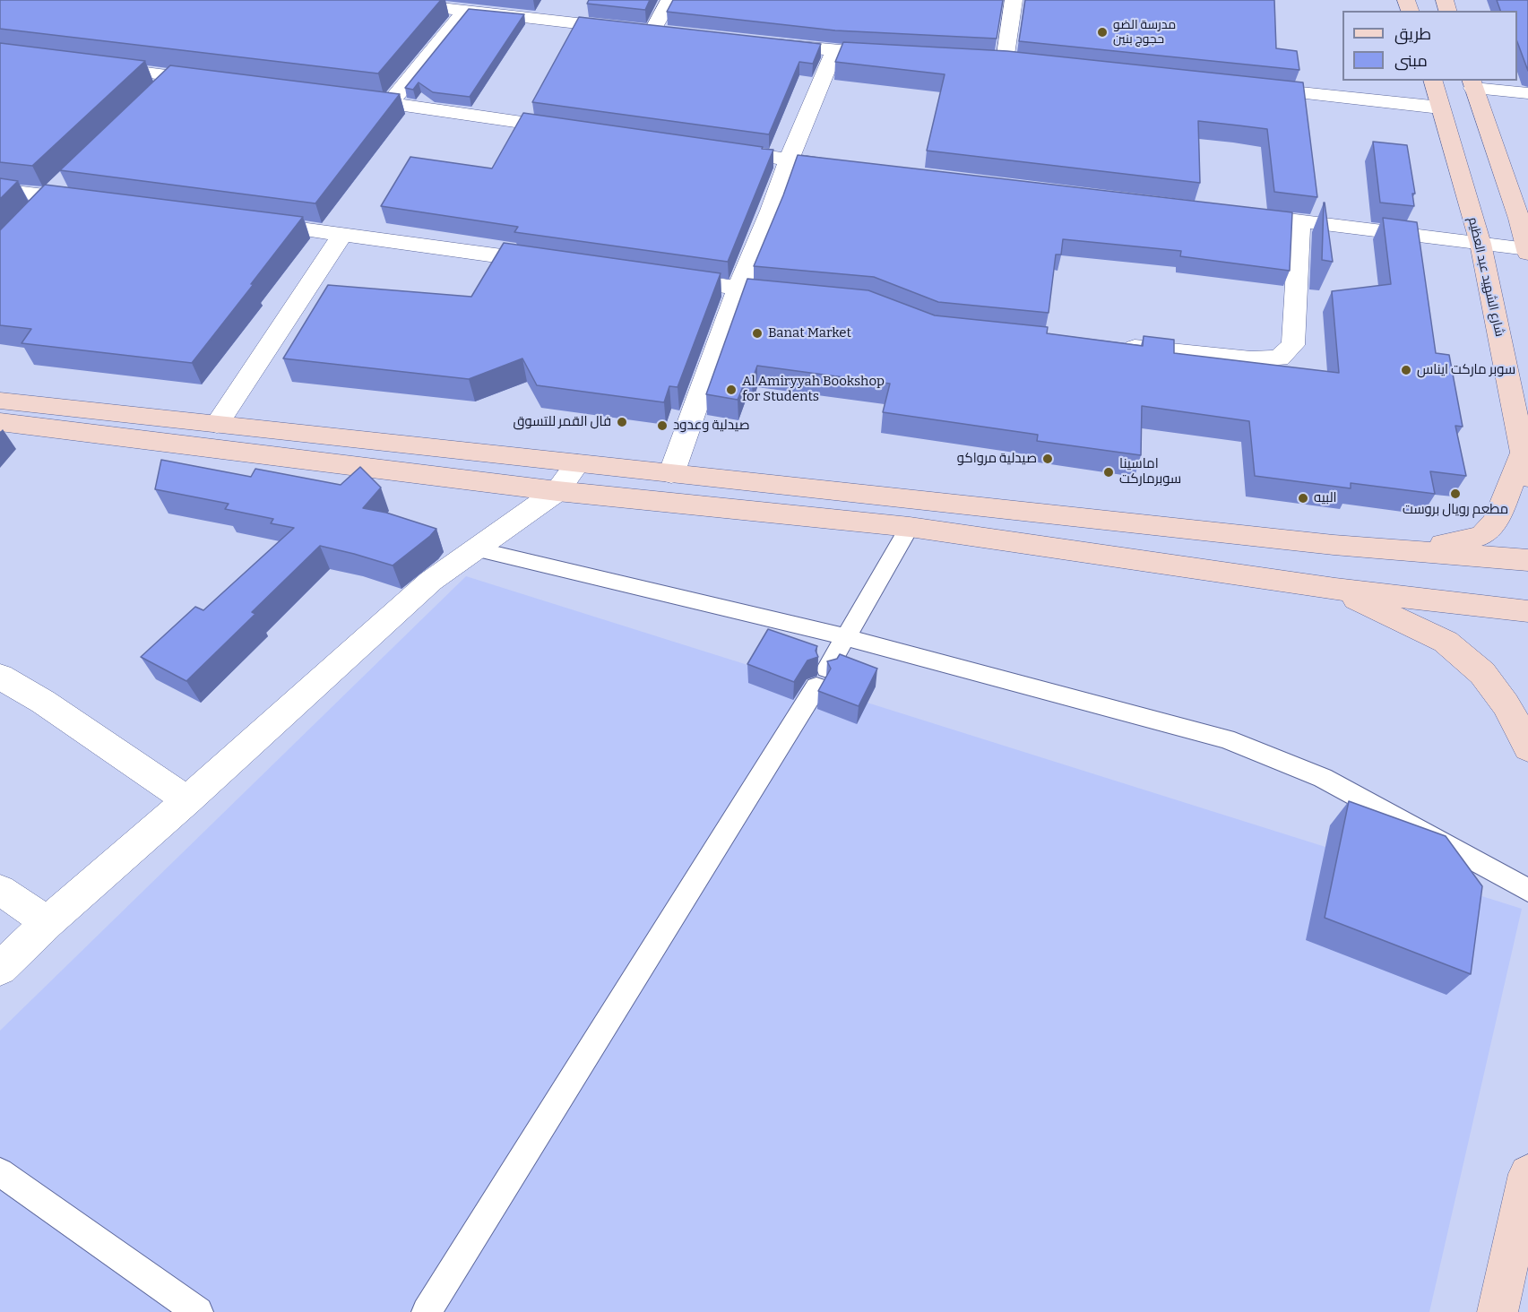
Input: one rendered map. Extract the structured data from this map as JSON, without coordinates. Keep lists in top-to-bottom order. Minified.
{"streets":{"main road":["شارع الشهيد عبد العظيم"]},"places":["مدرسة الضو حجوج بنين","Banat Market","سوبر ماركت ايناس","Al Amiryyah Bookshop for Students","فال القمر للتسوق","صيدلية وعدود","صيدلية مرواكو","اماسينا سوبرماركت","مطعم رويال بروست","البيه"],"legend":["طريق","مبنى"]}
